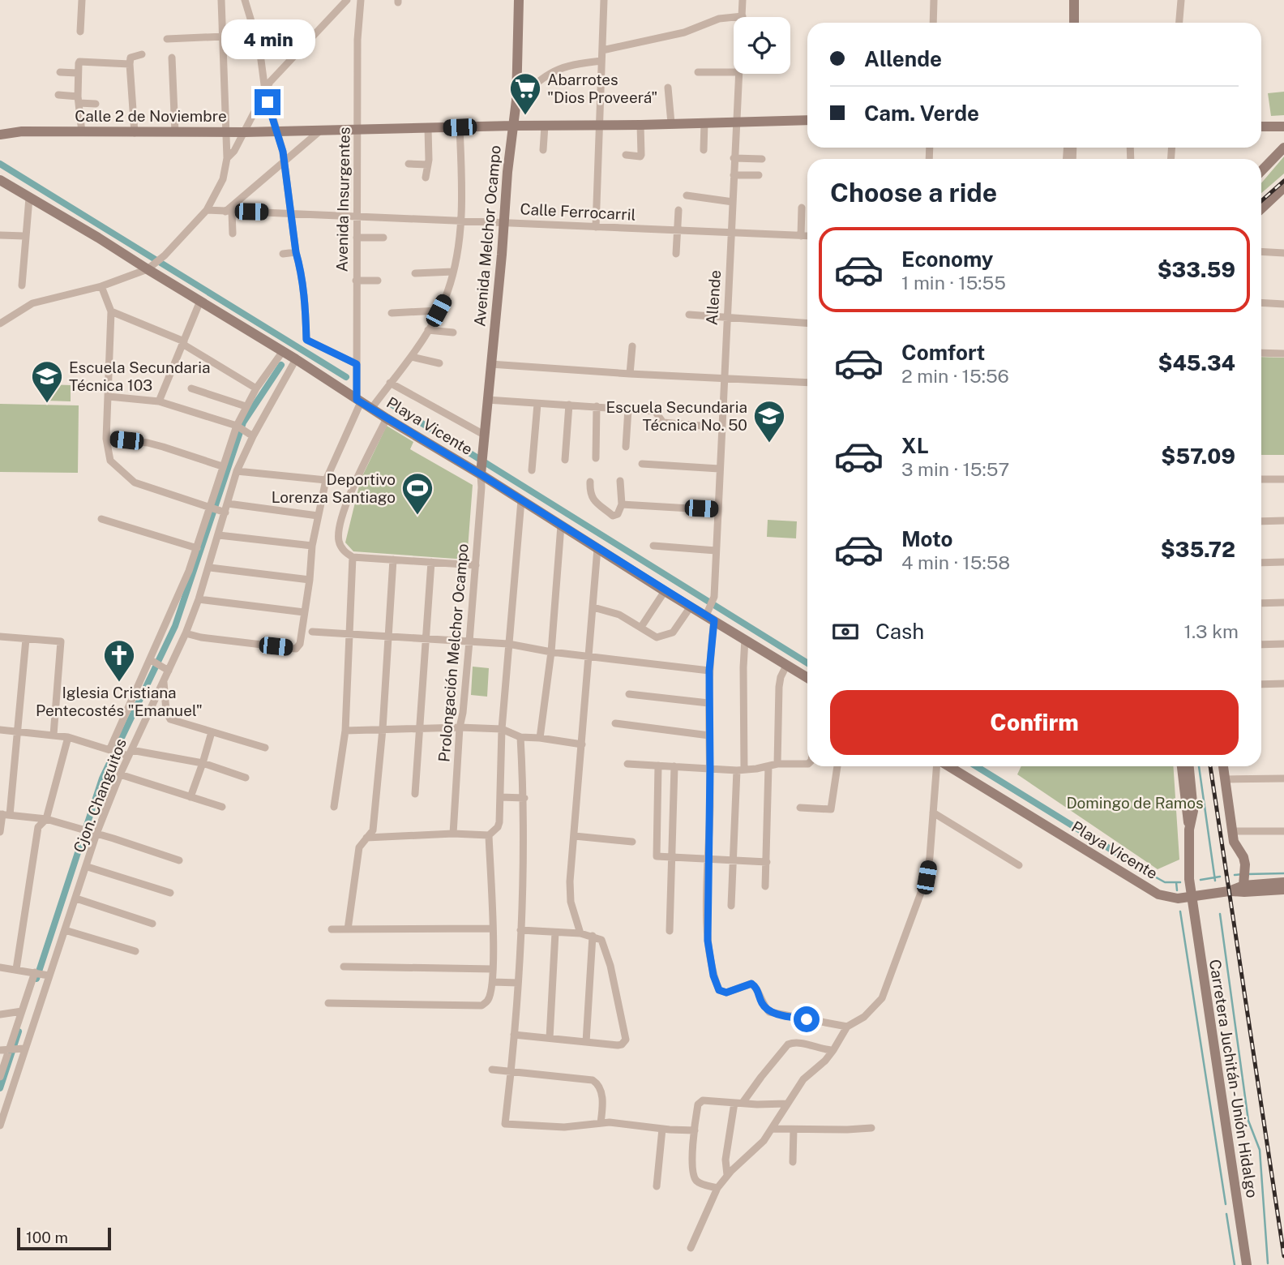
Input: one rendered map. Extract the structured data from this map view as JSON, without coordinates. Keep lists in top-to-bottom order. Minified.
{"streets":{"street":["Calle 2 de Noviembre","Avenida Insurgentes","Calle Ferrocarril","Avenida Melchor Ocampo","Allende","Playa Vicente","Prolongación Melchor Ocampo","Cjon. Changuitos","Carretera Juchitán - Unión Hidalgo"]},"crossings":[["Calle 2 de Noviembre","Avenida Insurgentes"],["Calle 2 de Noviembre","Avenida Melchor Ocampo"],["Calle 2 de Noviembre","Allende"],["Avenida Insurgentes","Calle Ferrocarril"],["Avenida Insurgentes","Playa Vicente"],["Calle Ferrocarril","Avenida Melchor Ocampo"],["Calle Ferrocarril","Allende"],["Avenida Melchor Ocampo","Playa Vicente"],["Avenida Melchor Ocampo","Prolongación Melchor Ocampo"],["Allende","Playa Vicente"],["Playa Vicente","Prolongación Melchor Ocampo"],["Playa Vicente","Cjon. Changuitos"],["Playa Vicente","Carretera Juchitán - Unión Hidalgo"]],"parks":["Domingo de Ramos"],"places":{"supermarket":["Abarrotes \"Dios Proveerá\""],"school or university":["Escuela Secundaria Técnica 103","Escuela Secundaria Técnica No. 50"],"sports":["Deportivo Lorenza Santiago"],"church":["Iglesia Cristiana Pentecostés \"Emanuel\""]},"scale_bar":"100 m","page":{"bubble":"4 min","banner":["Allende","Cam. Verde"],"heading":"Choose a ride","list":[{"name":"Economy","note":"1 min · 15:55","value":"$33.59"},{"name":"Comfort","note":"2 min · 15:56","value":"$45.34"},{"name":"XL","note":"3 min · 15:57","value":"$57.09"},{"name":"Moto","note":"4 min · 15:58","value":"$35.72"}],"pay":["Cash","1.3 km"],"buttons":"Confirm","scale":"100 m"}}
